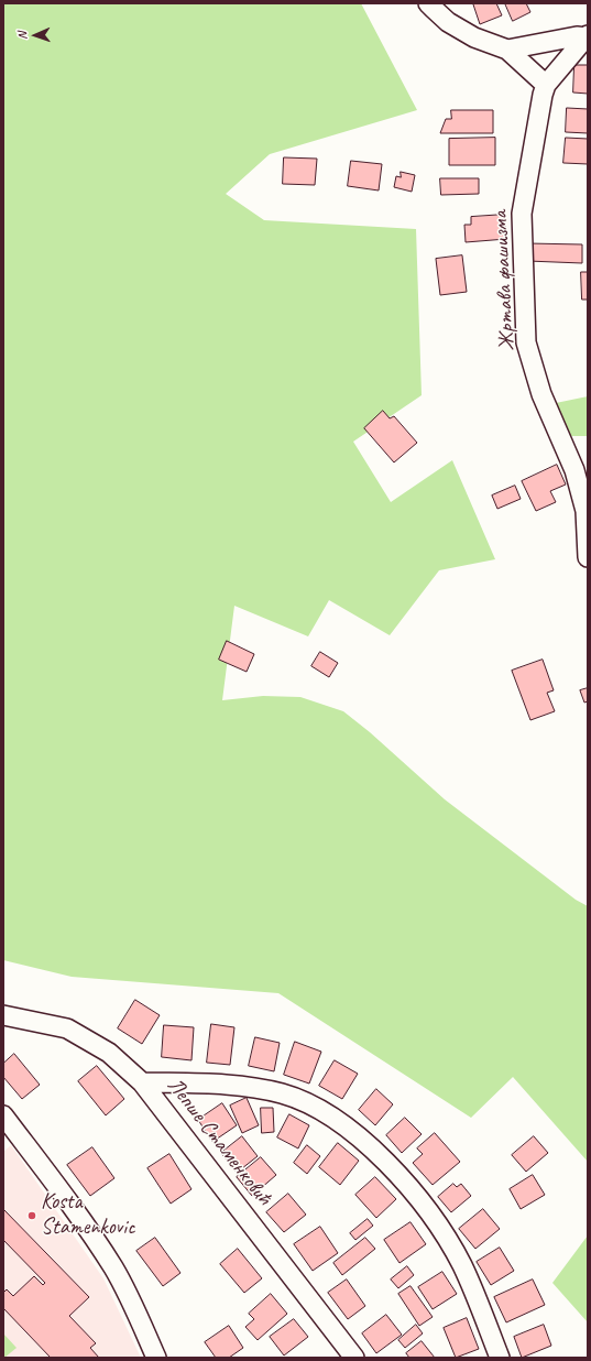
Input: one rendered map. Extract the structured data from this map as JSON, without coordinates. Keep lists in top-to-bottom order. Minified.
{"streets":{"street":["Жртава фашизма","Лепше Стаменковић"]},"places":["Kosta Stamenkovic"],"north":"left"}
